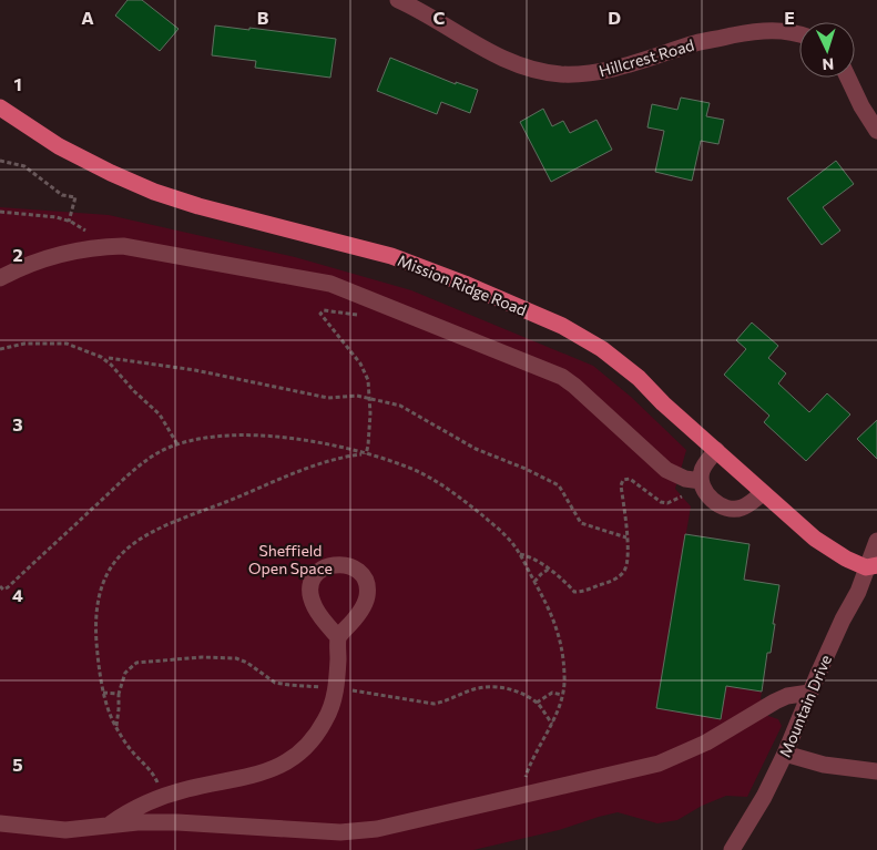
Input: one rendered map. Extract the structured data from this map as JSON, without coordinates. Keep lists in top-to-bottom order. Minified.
{"streets":{"main road":["Mission Ridge Road"],"street":["Hillcrest Road","Mountain Drive"]},"crossings":[["Mission Ridge Road","Mountain Drive"]],"parks":["Sheffield Open Space"],"north":"bottom","grid":{"columns":["A","B","C","D","E"],"rows":["1","2","3","4","5"]}}
